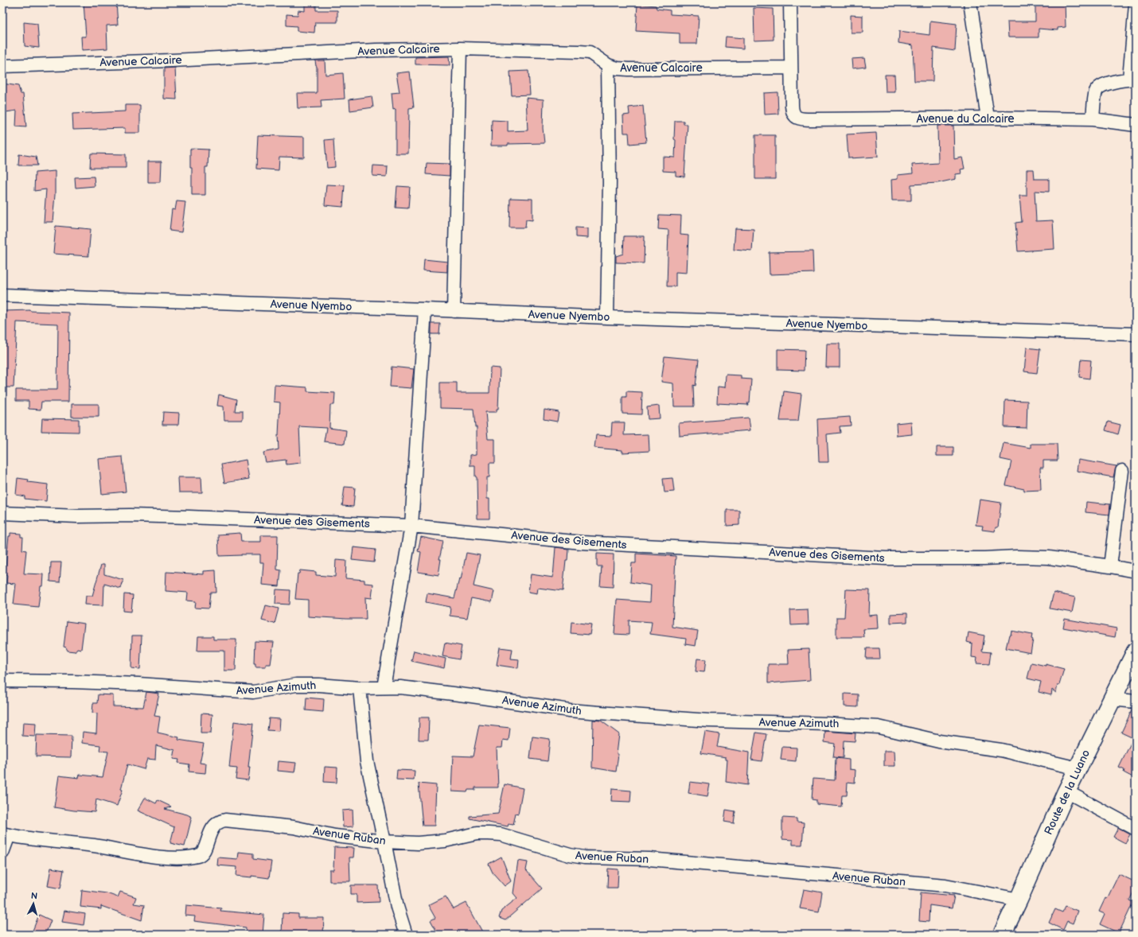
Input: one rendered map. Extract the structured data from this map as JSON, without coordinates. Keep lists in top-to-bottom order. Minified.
{"streets":{"street":["Avenue Calcaire","Avenue du Calcaire","Avenue Nyembo","Avenue des Gisements","Avenue Azimuth","Route de la Luano","Avenue Ruban"]},"crossings":[["Avenue Calcaire","Avenue du Calcaire"],["Avenue Azimuth","Route de la Luano"],["Route de la Luano","Avenue Ruban"]],"north":"top"}
